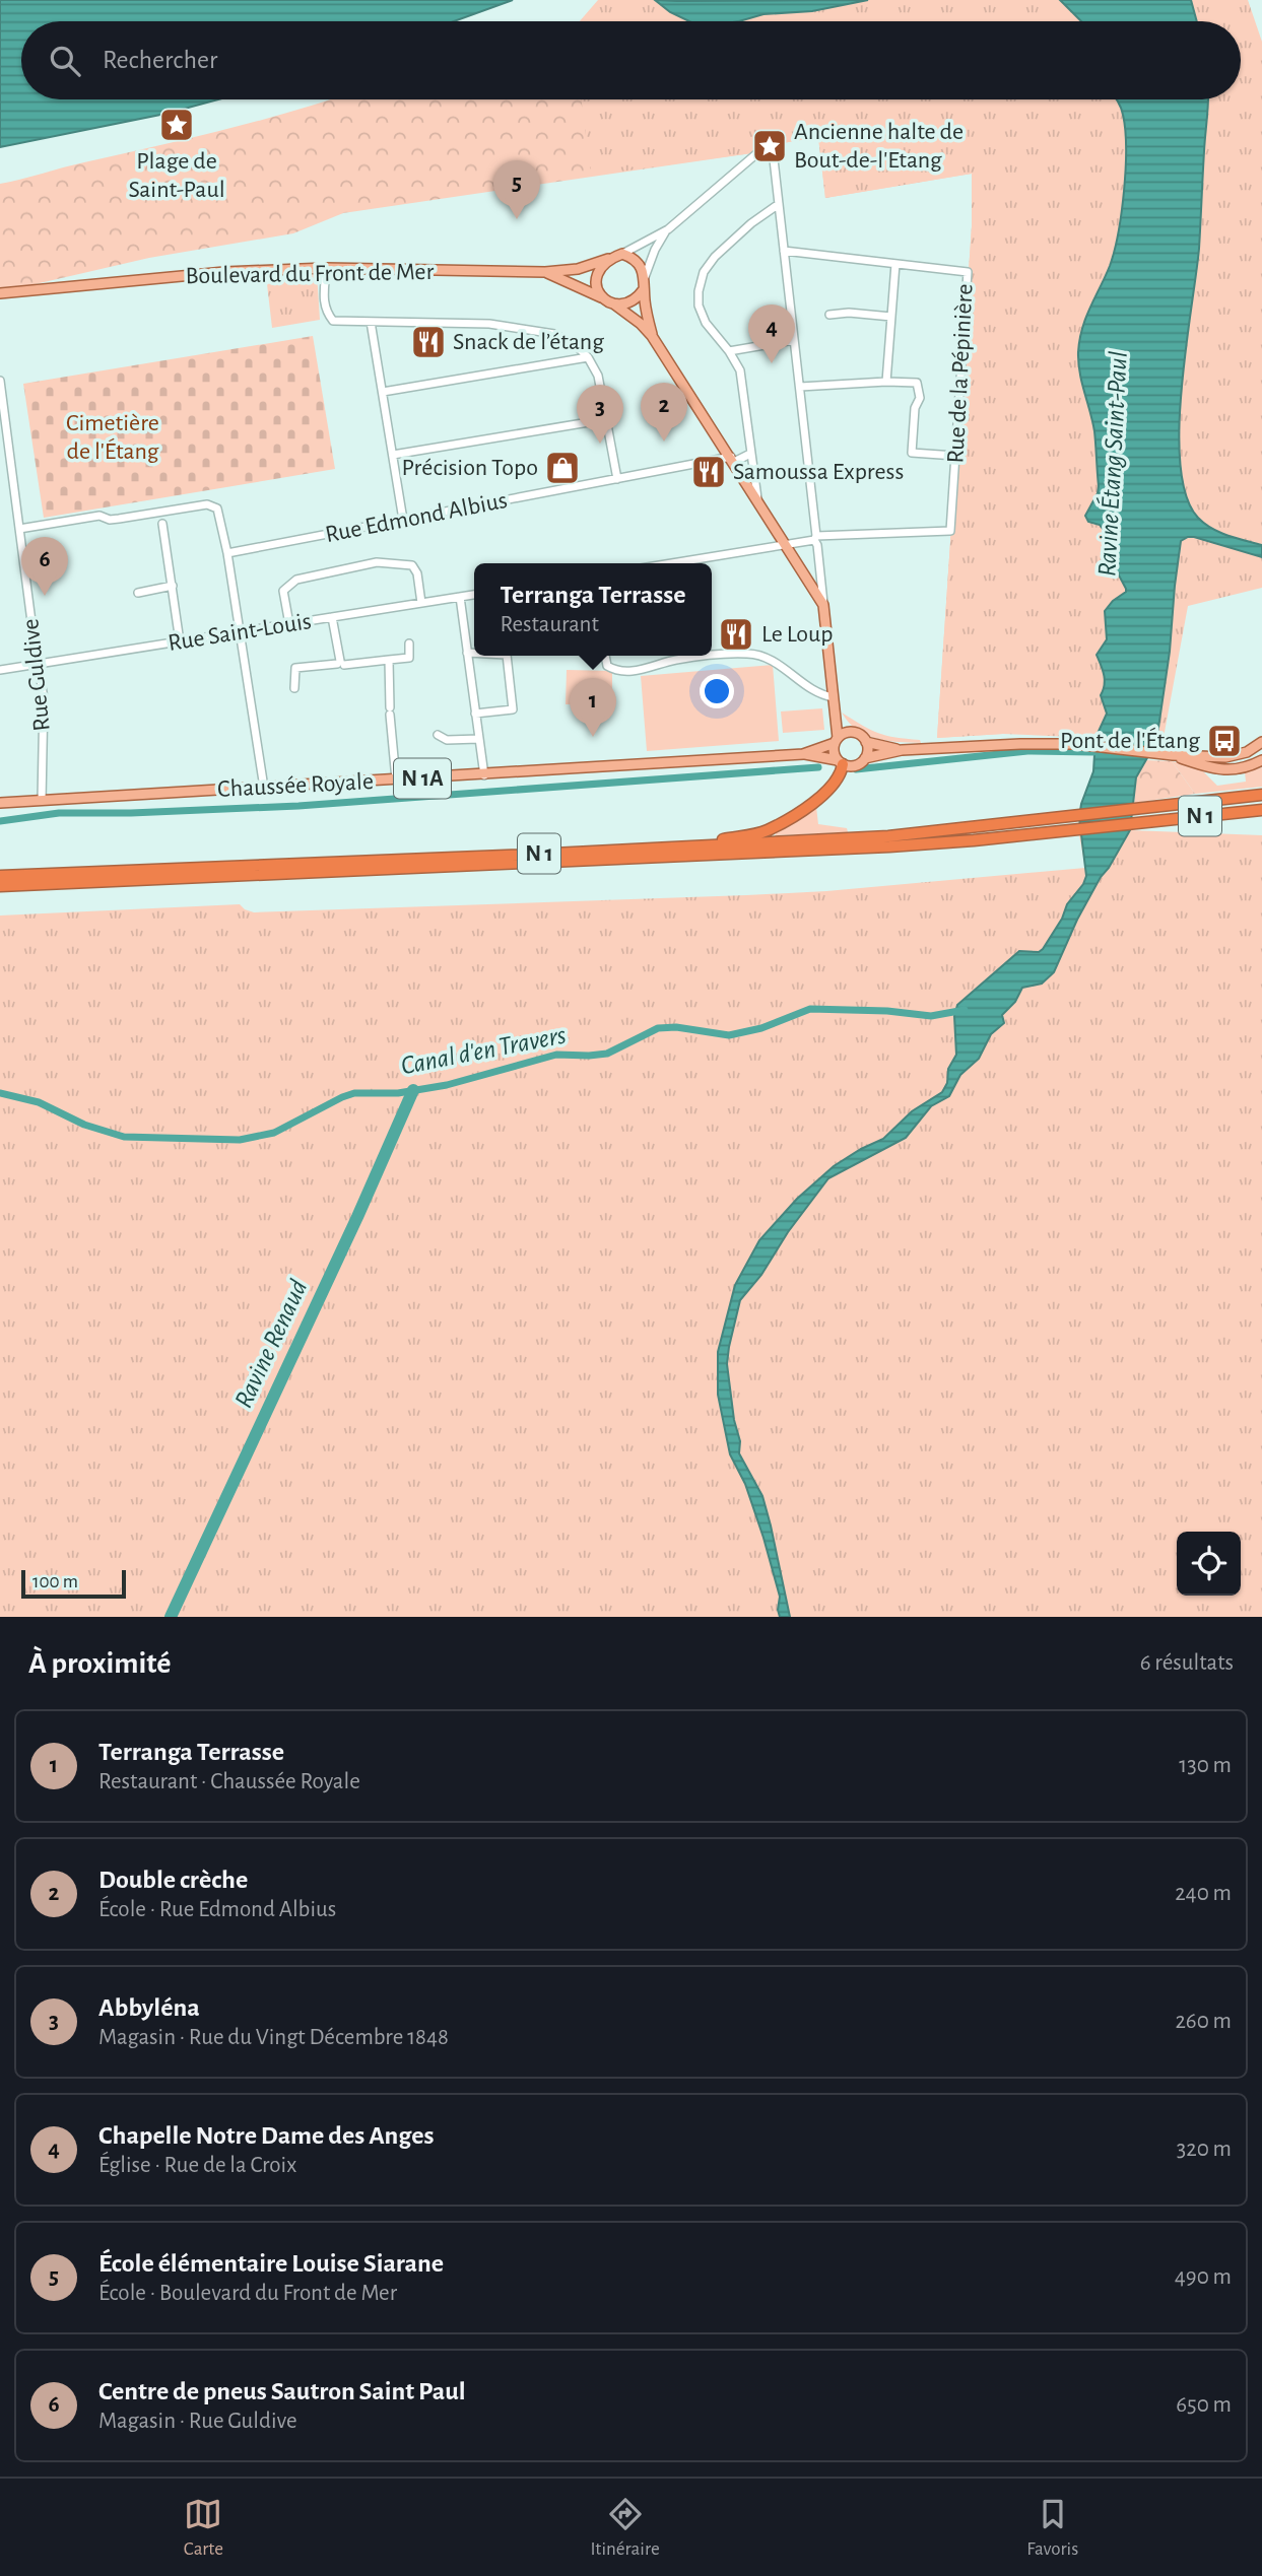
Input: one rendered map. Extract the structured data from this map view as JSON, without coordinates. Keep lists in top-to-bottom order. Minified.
{"streets":{"highway":["N 1"],"main road":["Boulevard du Front de Mer","N 1A","Chaussée Royale"],"street":["Rue de la Pépinière","Rue Edmond Albius","Rue Saint-Louis","Rue Guldive"]},"crossings":[["Rue Saint-Louis","Rue Guldive"],["Rue Guldive","Chaussée Royale"]],"water":["Ravine Étang Saint-Paul","Canal d'en Travers","Ravine Renaud"],"parks":["Cimetière de l'Étang"],"places":{"place":["Plage de Saint-Paul","Ancienne halte de Bout-de-l'Etang"],"restaurant":["Snack de l’étang","Samoussa Express","Le Loup"],"shop":["Précision Topo"],"bus stop":["Pont de l'Étang"]},"scale_bar":"100 m","page":{"search":"Rechercher","pins":["5","4","2","3","6","1"],"popup":["Terranga Terrasse","Restaurant"],"scale":"100 m","heading":["À proximité","6 résultats"],"list":[{"mark":"1","name":"Terranga Terrasse","note":"Restaurant · Chaussée Royale","value":"130 m"},{"mark":"2","name":"Double crèche","note":"École · Rue Edmond Albius","value":"240 m"},{"mark":"3","name":"Abbyléna","note":"Magasin · Rue du Vingt Décembre 1848","value":"260 m"},{"mark":"4","name":"Chapelle Notre Dame des Anges","note":"Église · Rue de la Croix","value":"320 m"},{"mark":"5","name":"École élémentaire Louise Siarane","note":"École · Boulevard du Front de Mer","value":"490 m"},{"mark":"6","name":"Centre de pneus Sautron Saint Paul","note":"Magasin · Rue Guldive","value":"650 m"}],"nav":["Carte","Itinéraire","Favoris"]}}
